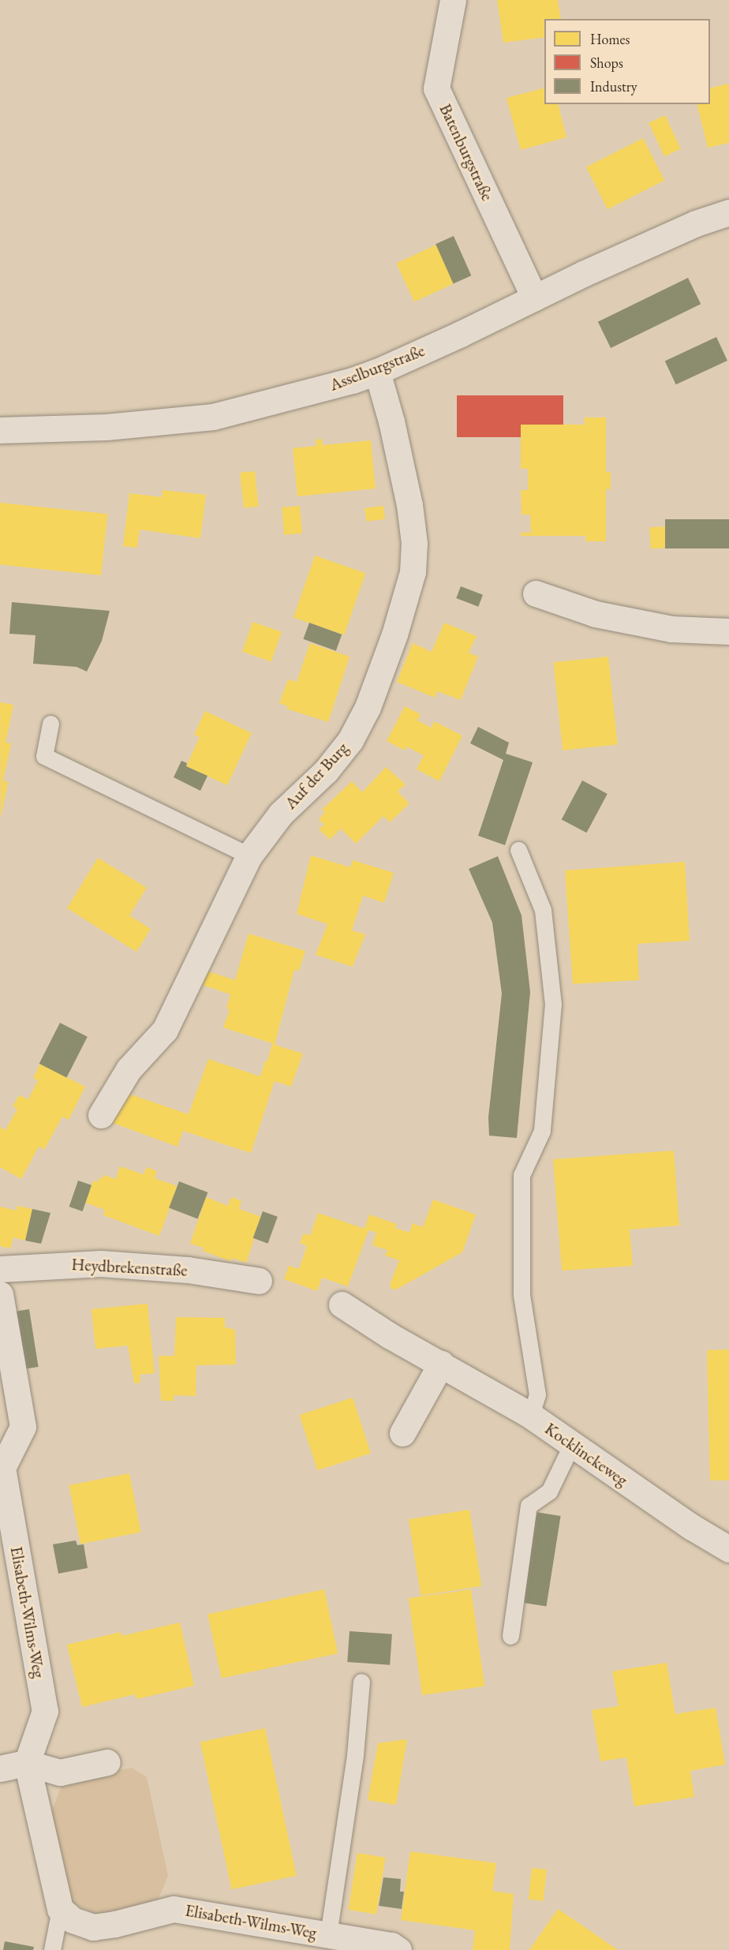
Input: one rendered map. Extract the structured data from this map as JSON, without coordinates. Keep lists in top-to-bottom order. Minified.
{"streets":{"street":["Batenburgstraße","Asselburgstraße","Auf der Burg","Heydbrekenstraße","Kocklinckeweg","Elisabeth-Wilms-Weg"]},"crossings":[["Batenburgstraße","Asselburgstraße"],["Asselburgstraße","Auf der Burg"]],"legend":["Homes","Shops","Industry"]}
